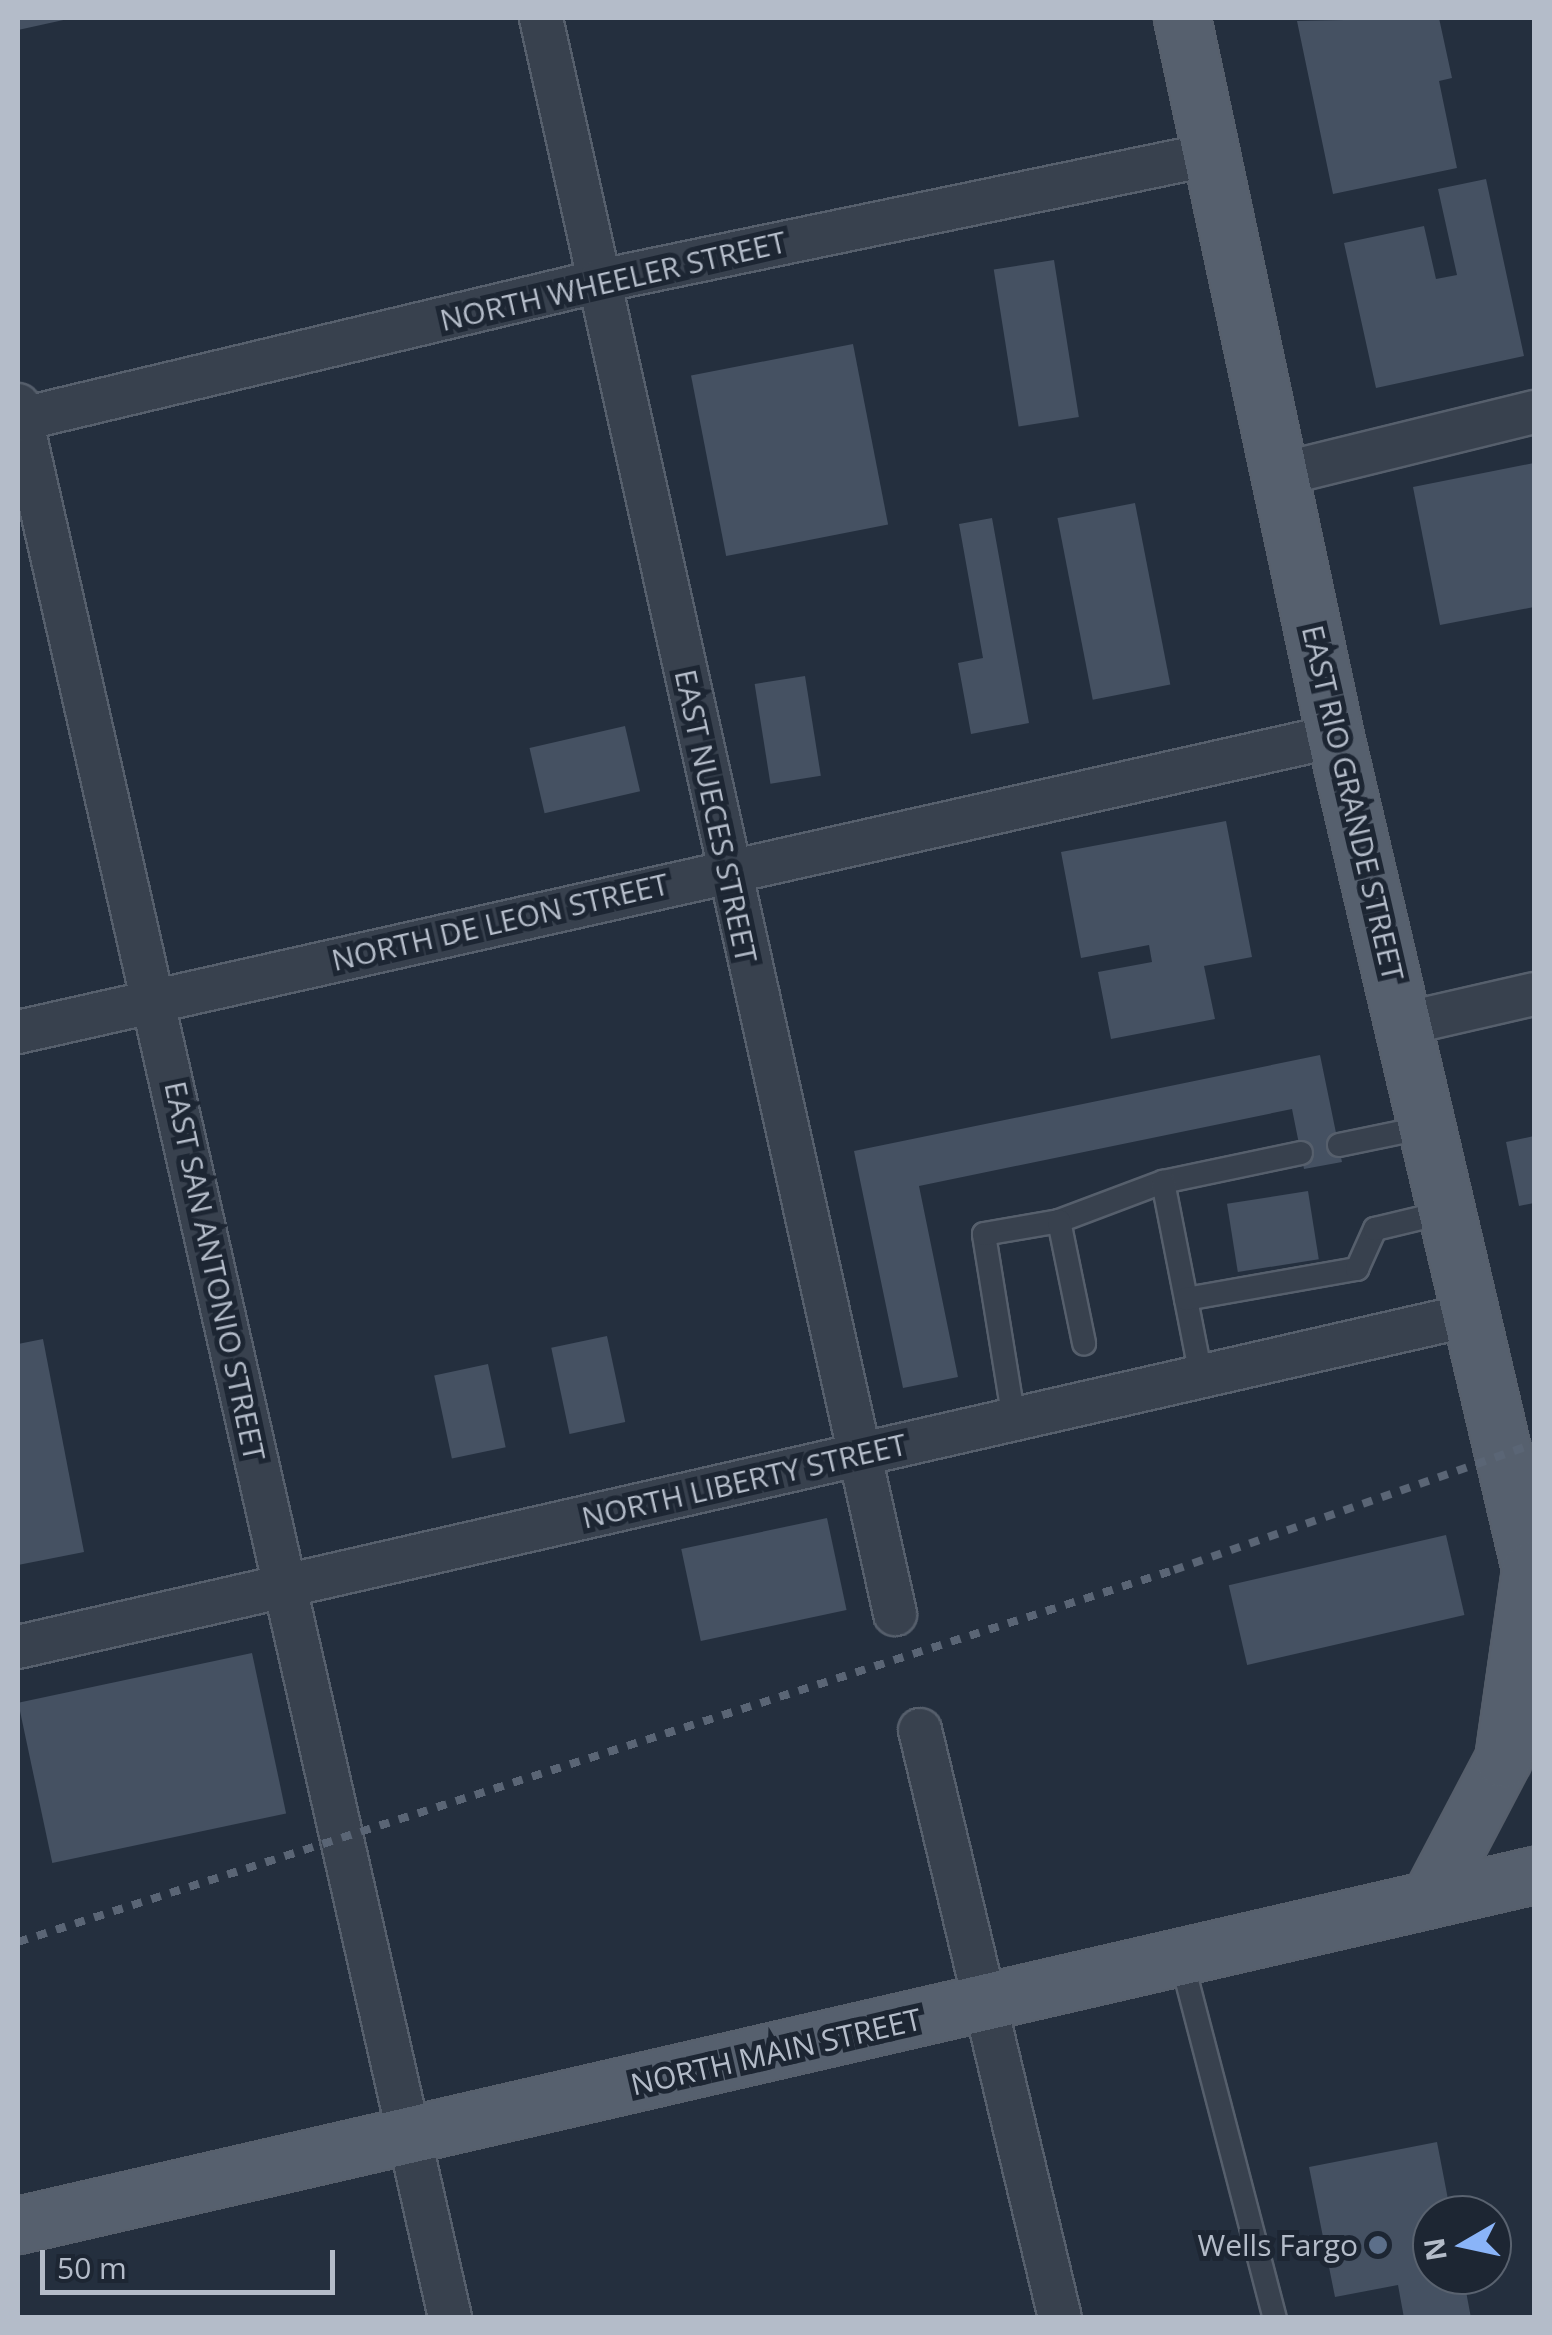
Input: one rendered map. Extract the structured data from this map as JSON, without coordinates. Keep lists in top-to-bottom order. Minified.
{"streets":{"main road":["EAST RIO GRANDE STREET","NORTH MAIN STREET"],"street":["NORTH WHEELER STREET","EAST NUECES STREET","NORTH DE LEON STREET","EAST SAN ANTONIO STREET","NORTH LIBERTY STREET"]},"crossings":[["NORTH WHEELER STREET","EAST RIO GRANDE STREET"],["NORTH WHEELER STREET","EAST NUECES STREET"],["NORTH WHEELER STREET","EAST SAN ANTONIO STREET"],["EAST RIO GRANDE STREET","NORTH DE LEON STREET"],["EAST RIO GRANDE STREET","NORTH LIBERTY STREET"],["EAST NUECES STREET","NORTH DE LEON STREET"],["EAST NUECES STREET","NORTH LIBERTY STREET"],["NORTH DE LEON STREET","EAST SAN ANTONIO STREET"],["EAST SAN ANTONIO STREET","NORTH LIBERTY STREET"],["EAST SAN ANTONIO STREET","NORTH MAIN STREET"]],"places":["Wells Fargo"],"scale_bar":"50 m","north":"left"}
